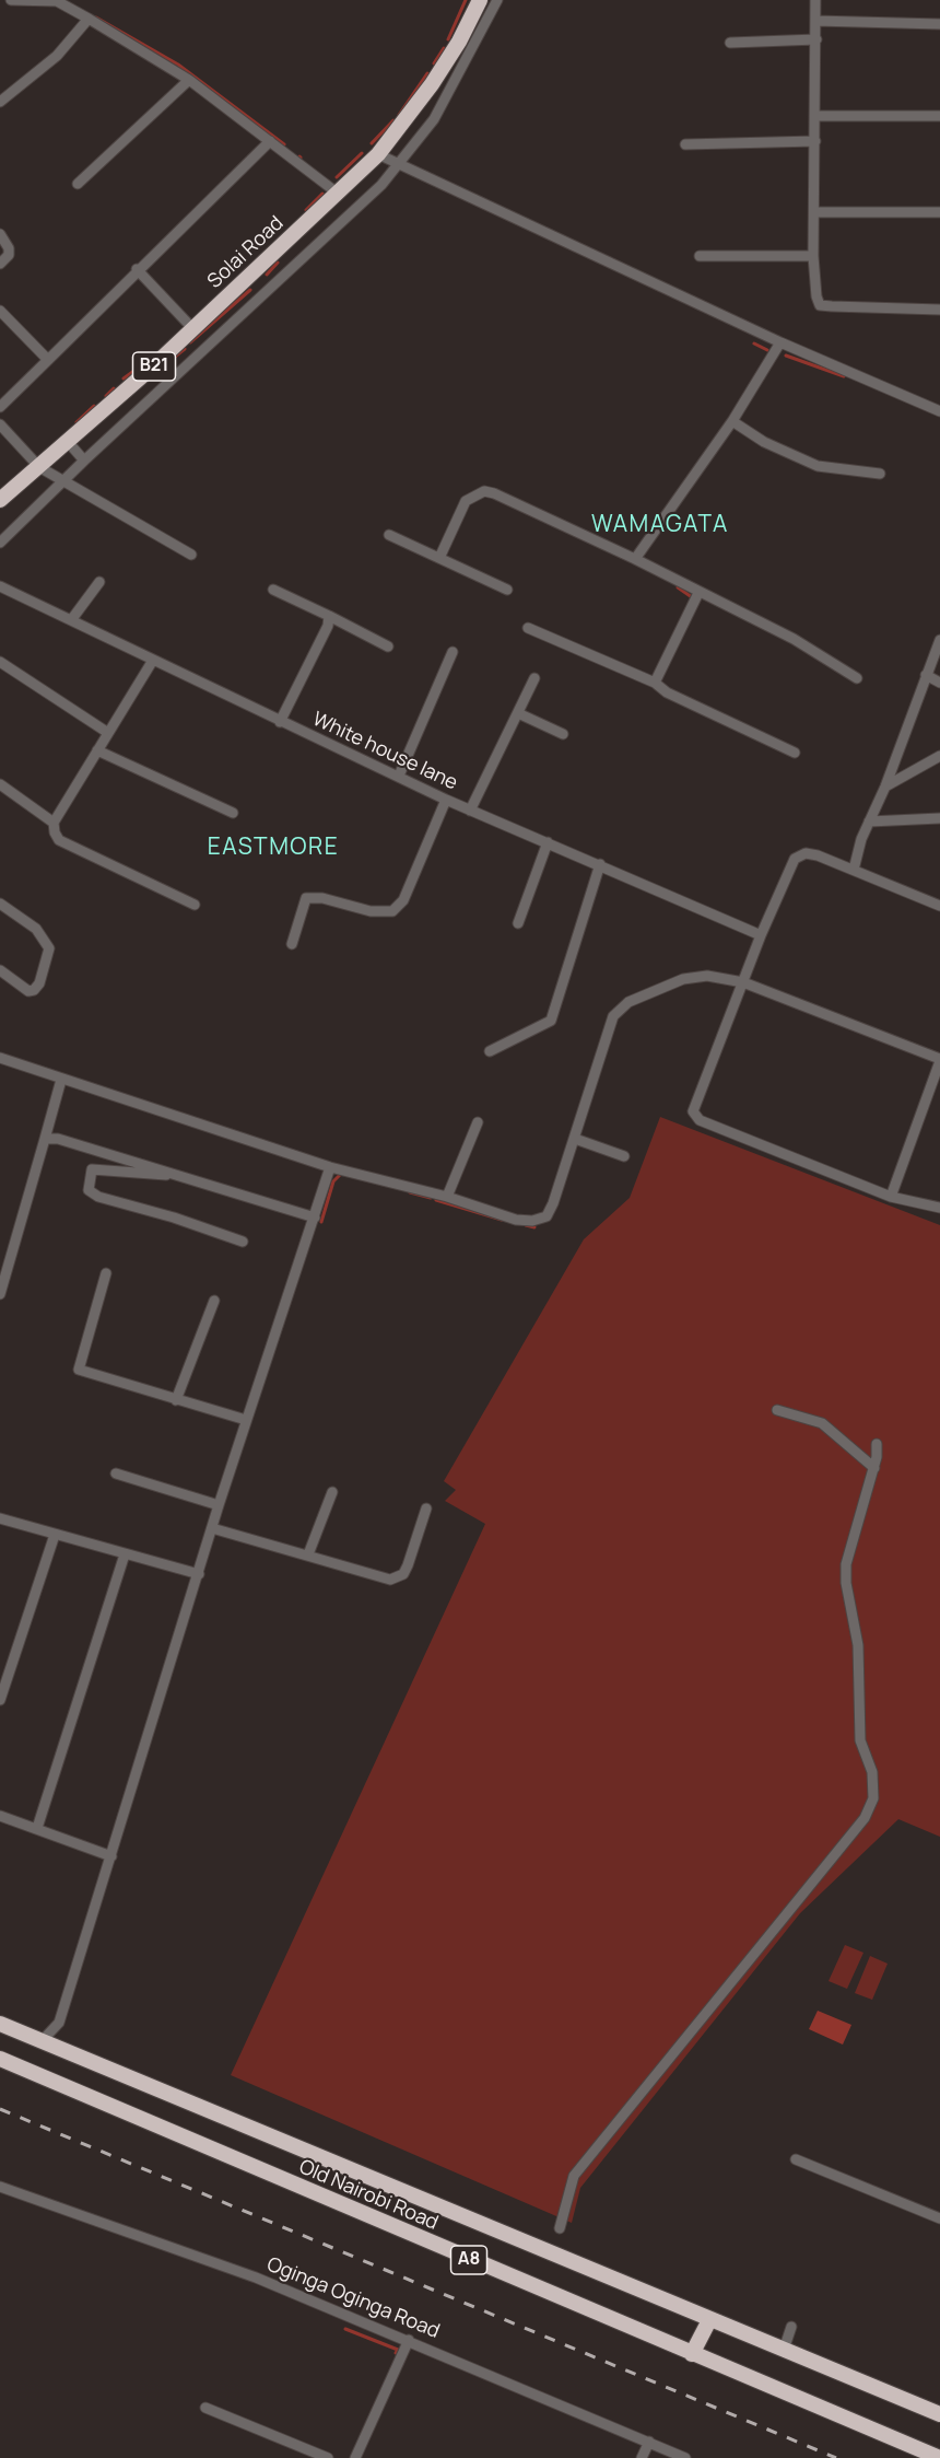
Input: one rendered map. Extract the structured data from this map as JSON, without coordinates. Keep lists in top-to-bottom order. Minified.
{"streets":{"highway":["Solai Road","B21","Old Nairobi Road","A8"],"street":["White house lane","Oginga Oginga Road"]},"districts":["WAMAGATA","EASTMORE"]}
